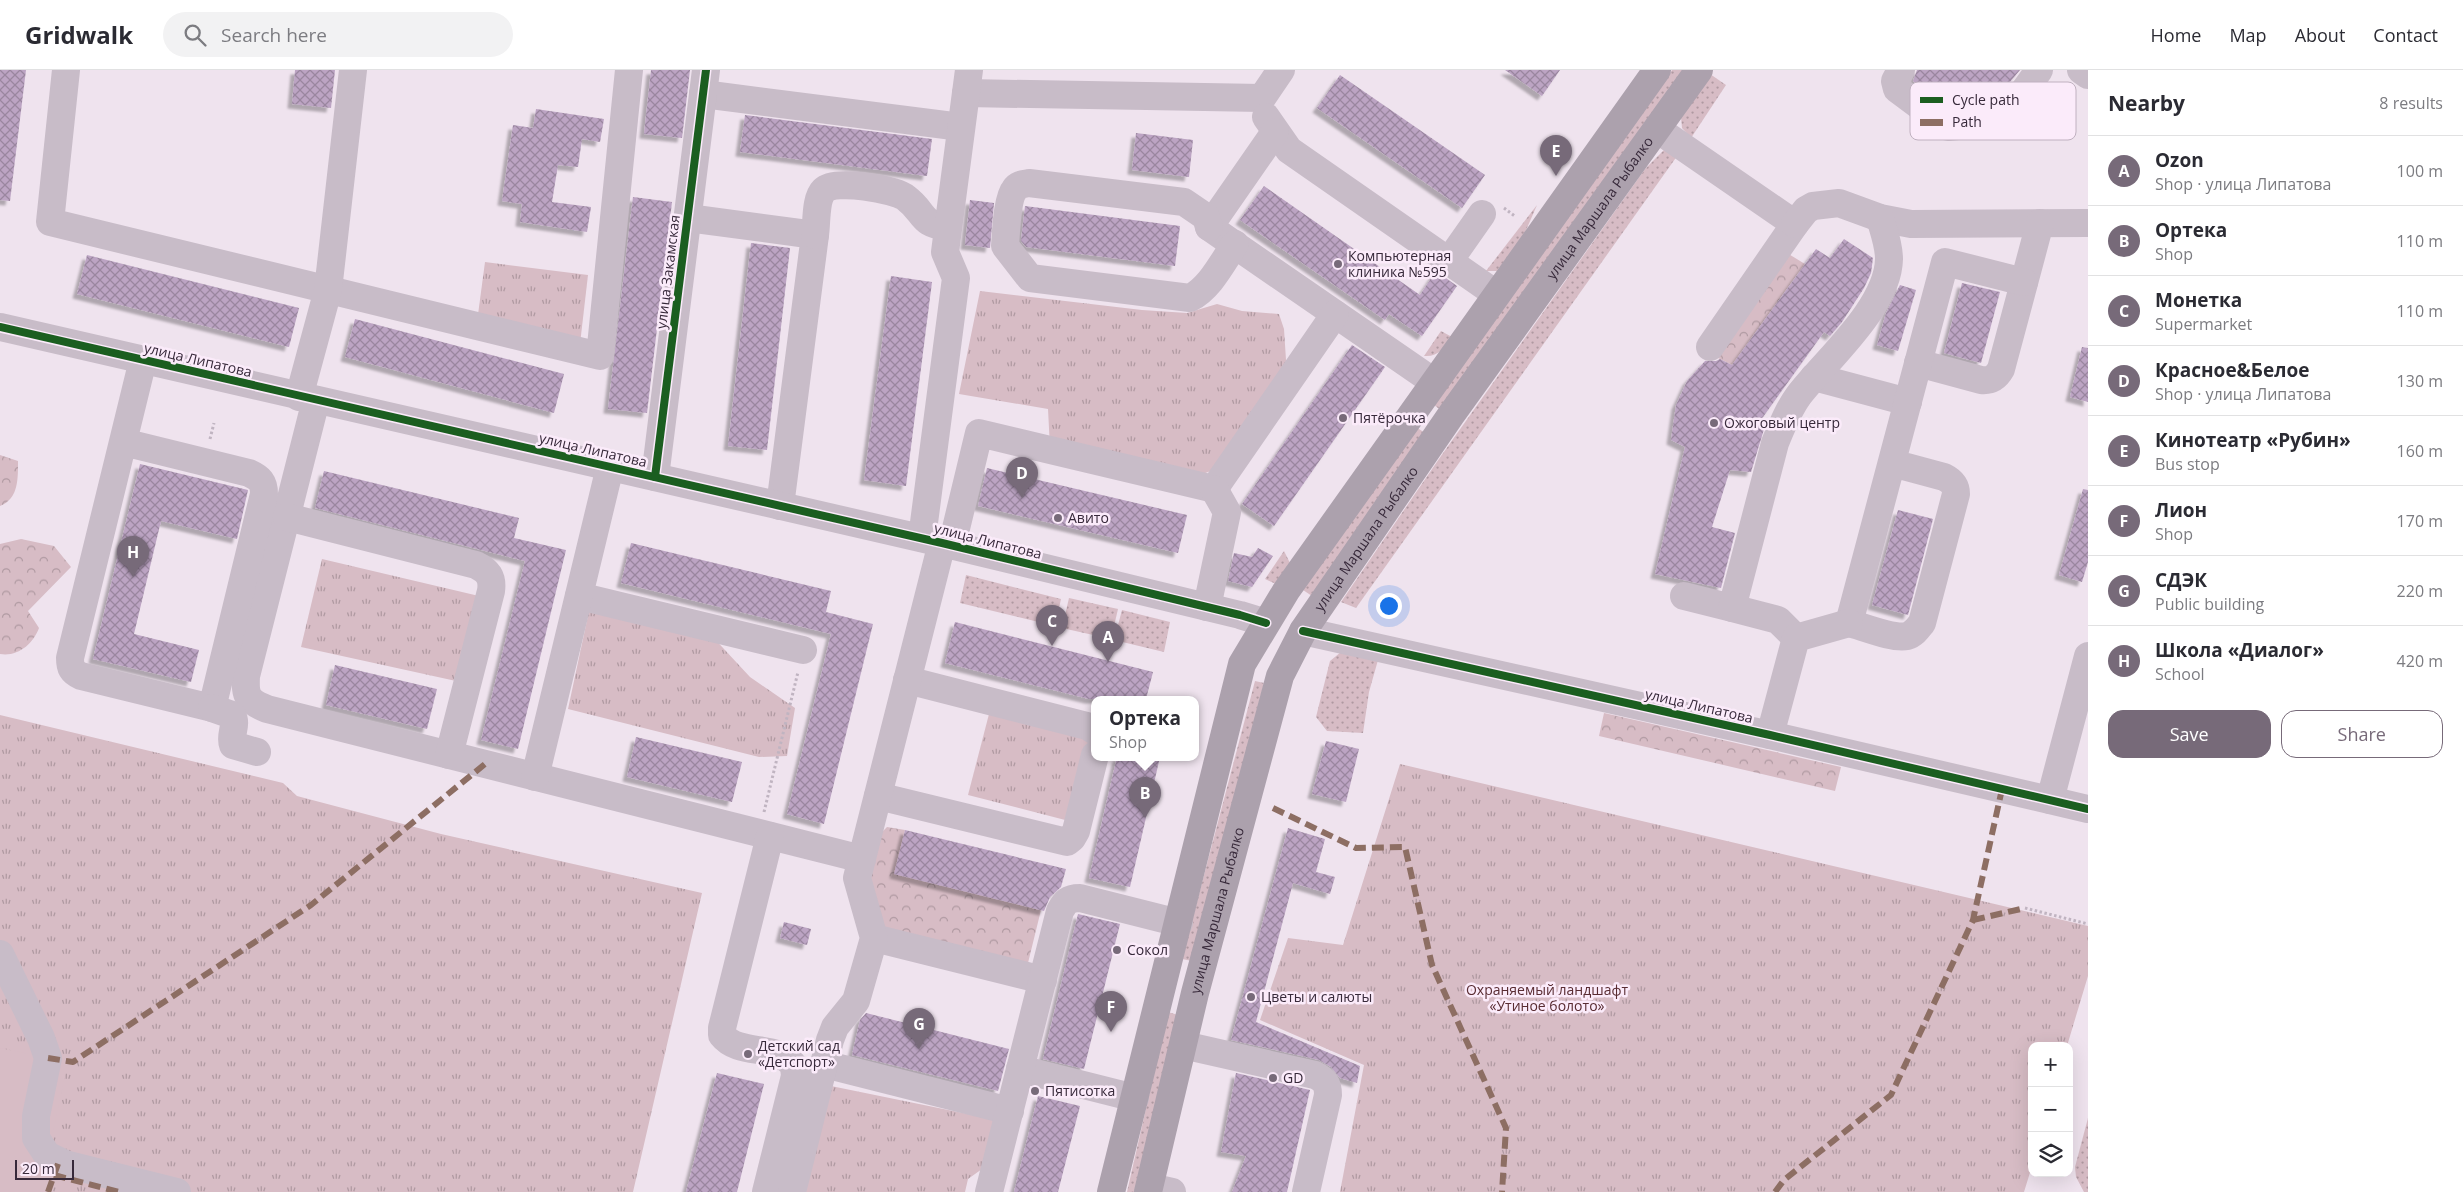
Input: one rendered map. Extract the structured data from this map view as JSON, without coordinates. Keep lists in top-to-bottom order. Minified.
{"streets":{"main road":["улица Маршала Рыбалко","улица Липатова"],"street":["улица Закамская"]},"crossings":[["улица Маршала Рыбалко","улица Липатова"],["улица Закамская","улица Липатова"]],"parks":["Охраняемый ландшафт «Утиное болото»"],"places":["Компьютерная клиника №595","Пятёрочка","Ожоговый центр","Авито","Сокол","Цветы и салюты","Детский сад «Детспорт»","GD","Пятисотка"],"legend":["Cycle path","Path"],"scale_bar":"20 m","page":{"header":"Gridwalk","search":"Search here","nav":["Home","Map","About","Contact"],"heading":["Nearby","8 results"],"pins":["E","D","H","C","A","B","F","G"],"list":[{"mark":"A","name":"Ozon","note":"Shop · улица Липатова","value":"100 m"},{"mark":"B","name":"Ортека","note":"Shop","value":"110 m"},{"mark":"C","name":"Монетка","note":"Supermarket","value":"110 m"},{"mark":"D","name":"Красное&Белое","note":"Shop · улица Липатова","value":"130 m"},{"mark":"E","name":"Кинотеатр «Рубин»","note":"Bus stop","value":"160 m"},{"mark":"F","name":"Лион","note":"Shop","value":"170 m"},{"mark":"G","name":"СДЭК","note":"Public building","value":"220 m"},{"mark":"H","name":"Школа «Диалог»","note":"School","value":"420 m"}],"buttons":["Save","Share"],"popup":["Ортека","Shop"],"map_buttons":["+","−"],"scale":"20 m"}}
